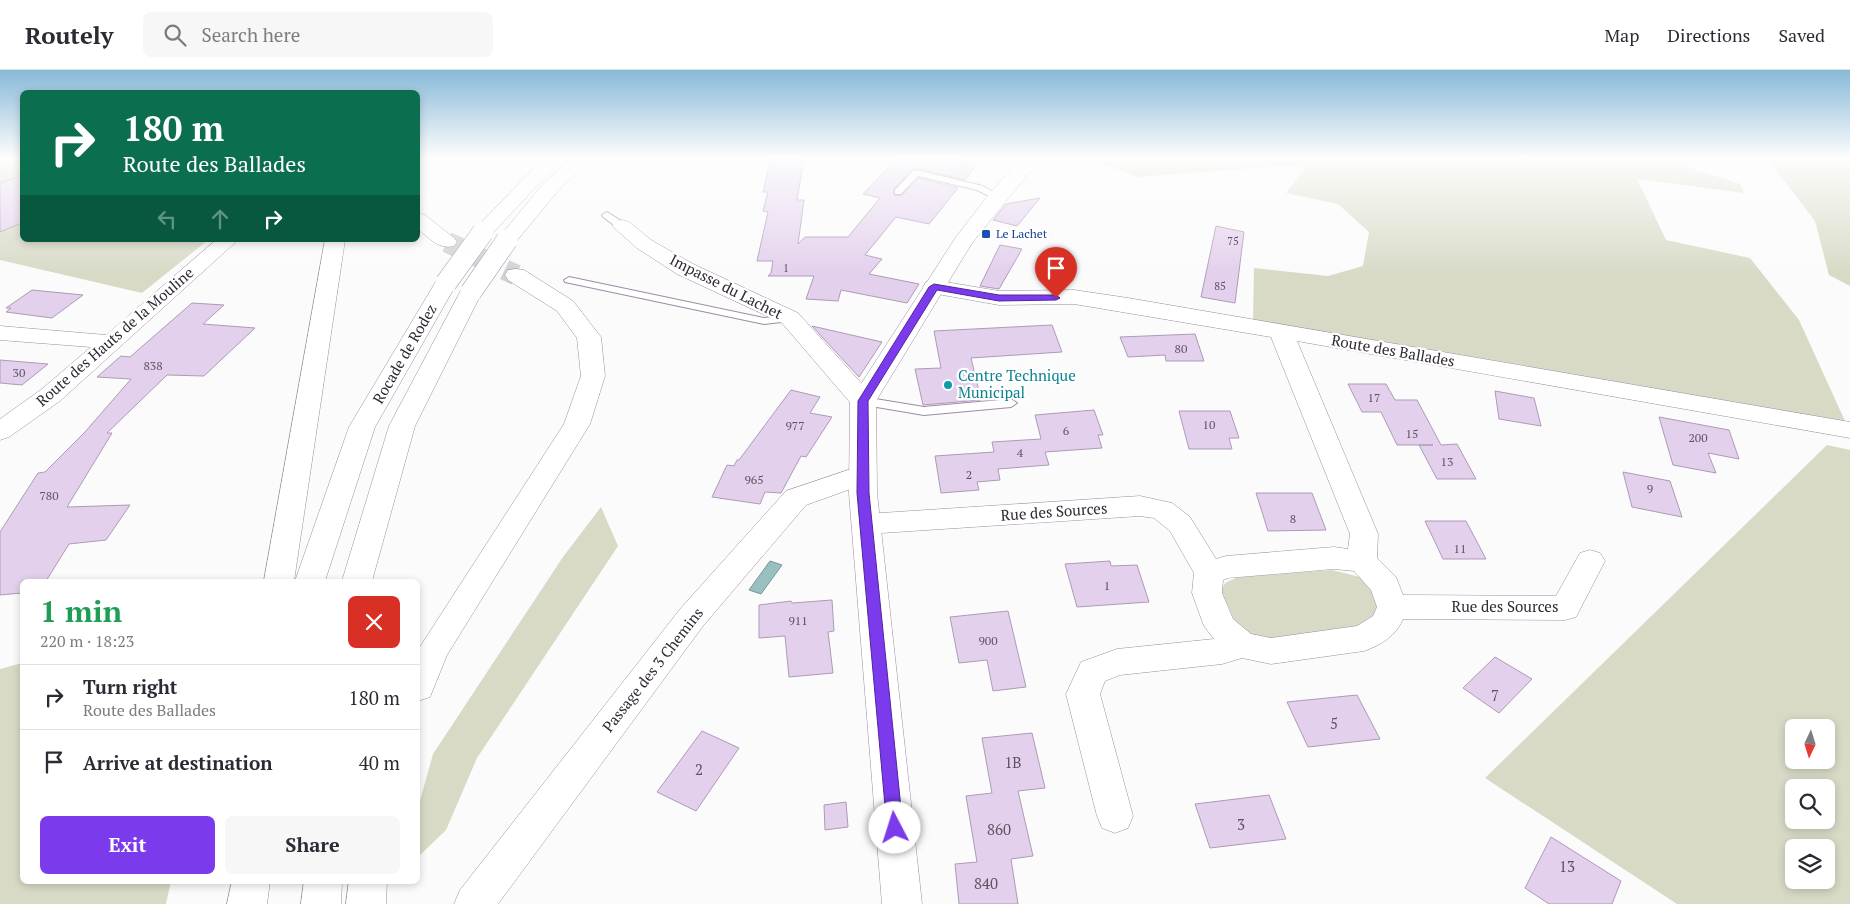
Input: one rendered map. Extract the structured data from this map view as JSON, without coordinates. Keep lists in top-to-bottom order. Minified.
{"streets":{"main road":["Impasse du Lachet","Route des Hauts de la Mouline","Route des Ballades","Rocade de Rodez","Rue des Sources","Passage des 3 Chemins"]},"places":{"transit":["Le Lachet"],"other":["Centre Technique Municipal"]},"house_numbers":["75","1","85","80","838","30","17","10","977","6","15","200","4","13","2","965","9","780","8","11","1","911","900","7","5","1B","2","3","860","13","840"],"north":"bottom","page":{"header":"Routely","search":"Search here","nav":["Map","Directions","Saved"],"turn":["180 m","Route des Ballades"],"heading":["1 min","220 m · 18:23"],"list":[{"name":"Turn right","note":"Route des Ballades","value":"180 m"},{"name":"Arrive at destination","value":"40 m"}],"buttons":["Exit","Share"]}}
